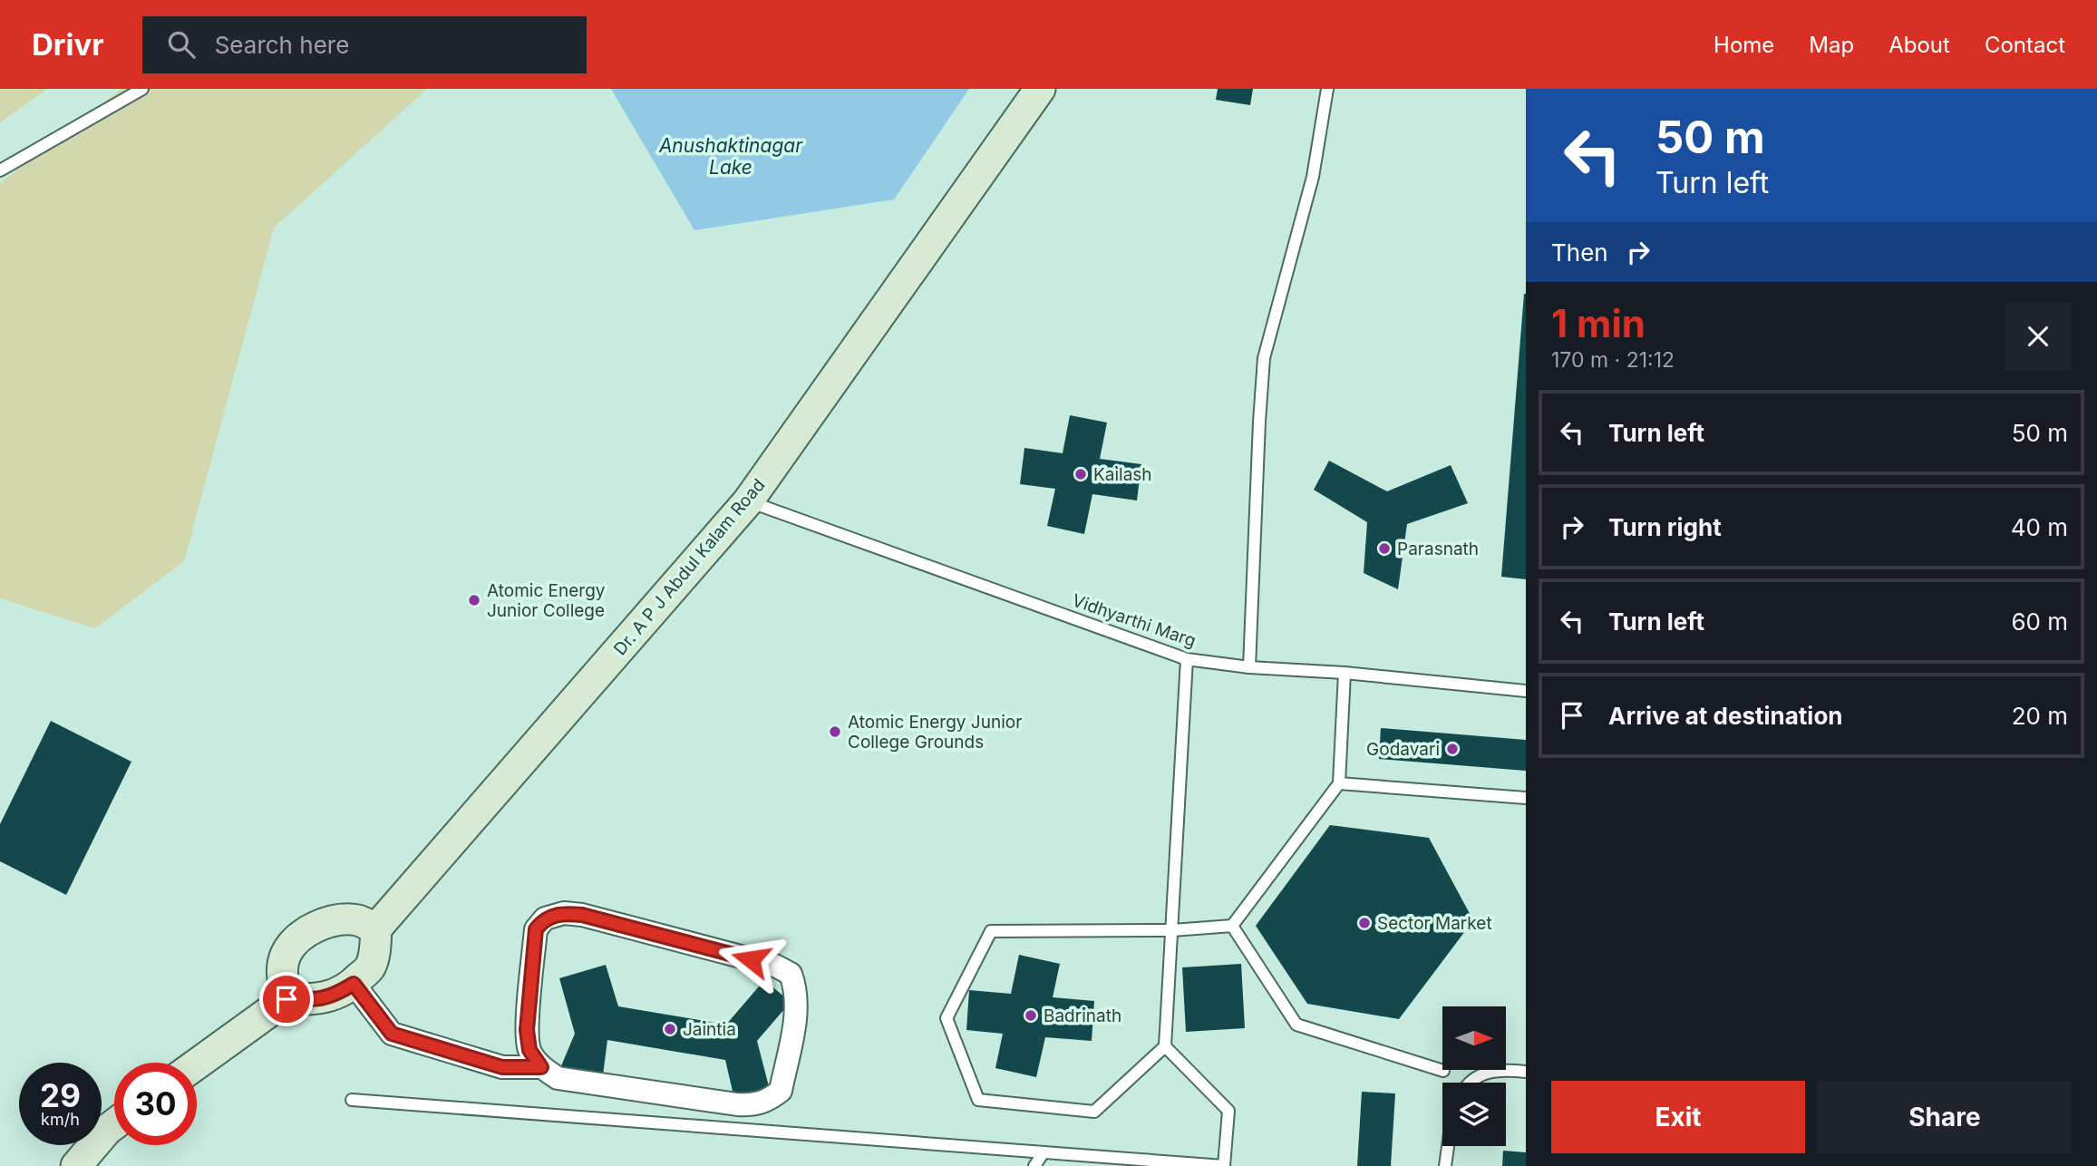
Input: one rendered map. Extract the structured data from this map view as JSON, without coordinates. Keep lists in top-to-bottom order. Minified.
{"streets":{"street":["Dr. A P J Abdul Kalam Road"],"lane":["Vidhyarthi Marg"]},"crossings":[["Dr. A P J Abdul Kalam Road","Vidhyarthi Marg"]],"water":["Anushaktinagar Lake"],"places":["Kailash","Parasnath","Atomic Energy Junior College","Atomic Energy Junior College Grounds","Godavari","Sector Market","Badrinath","Jaintia"],"north":"right","page":{"header":"Drivr","search":"Search here","nav":["Home","Map","About","Contact"],"turn":["50 m","Turn left"],"then":"Then","heading":["1 min","170 m · 21:12"],"list":[{"name":"Turn left","value":"50 m"},{"name":"Turn right","value":"40 m"},{"name":"Turn left","value":"60 m"},{"name":"Arrive at destination","value":"20 m"}],"speed":"29 km/h","limit":"30","buttons":["Exit","Share"]}}
